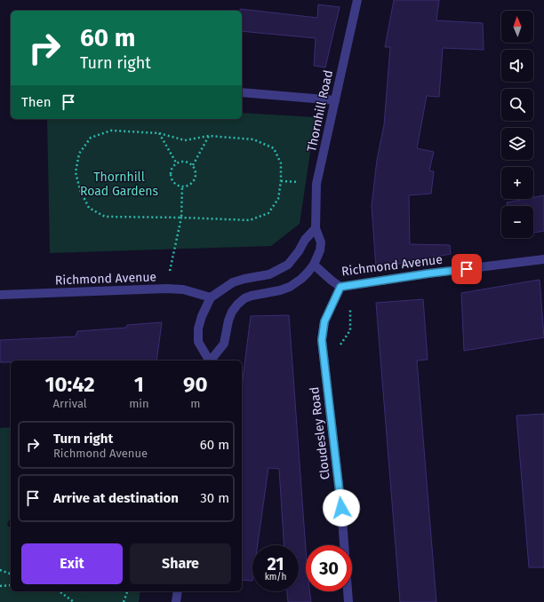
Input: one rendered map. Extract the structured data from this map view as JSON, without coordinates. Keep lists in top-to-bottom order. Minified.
{"streets":{"street":["Thornhill Road","Richmond Avenue","Cloudesley Road"]},"crossings":[["Richmond Avenue","Cloudesley Road"]],"parks":["Thornhill Road Gardens"],"north":"top","page":{"map_buttons":["+","−"],"turn":["60 m","Turn right"],"then":"Then","eta":["10:42","Arrival","1","min","90","m"],"list":[{"name":"Turn right","note":"Richmond Avenue","value":"60 m"},{"name":"Arrive at destination","value":"30 m"}],"buttons":["Exit","Share"],"speed":"21 km/h","limit":"30"}}
